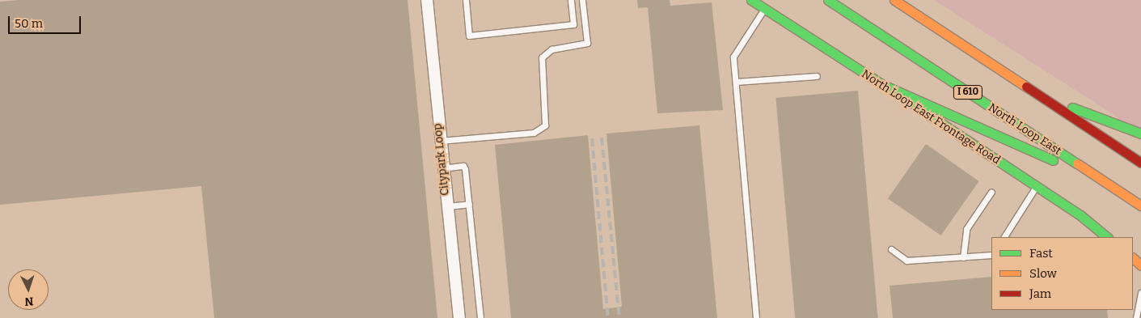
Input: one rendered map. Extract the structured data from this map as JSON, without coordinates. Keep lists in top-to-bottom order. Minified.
{"streets":{"main road":["I 610","North Loop East Frontage Road","North Loop East"],"street":["Citypark Loop"]},"legend":["Fast","Slow","Jam"],"scale_bar":"50 m","north":"bottom"}
